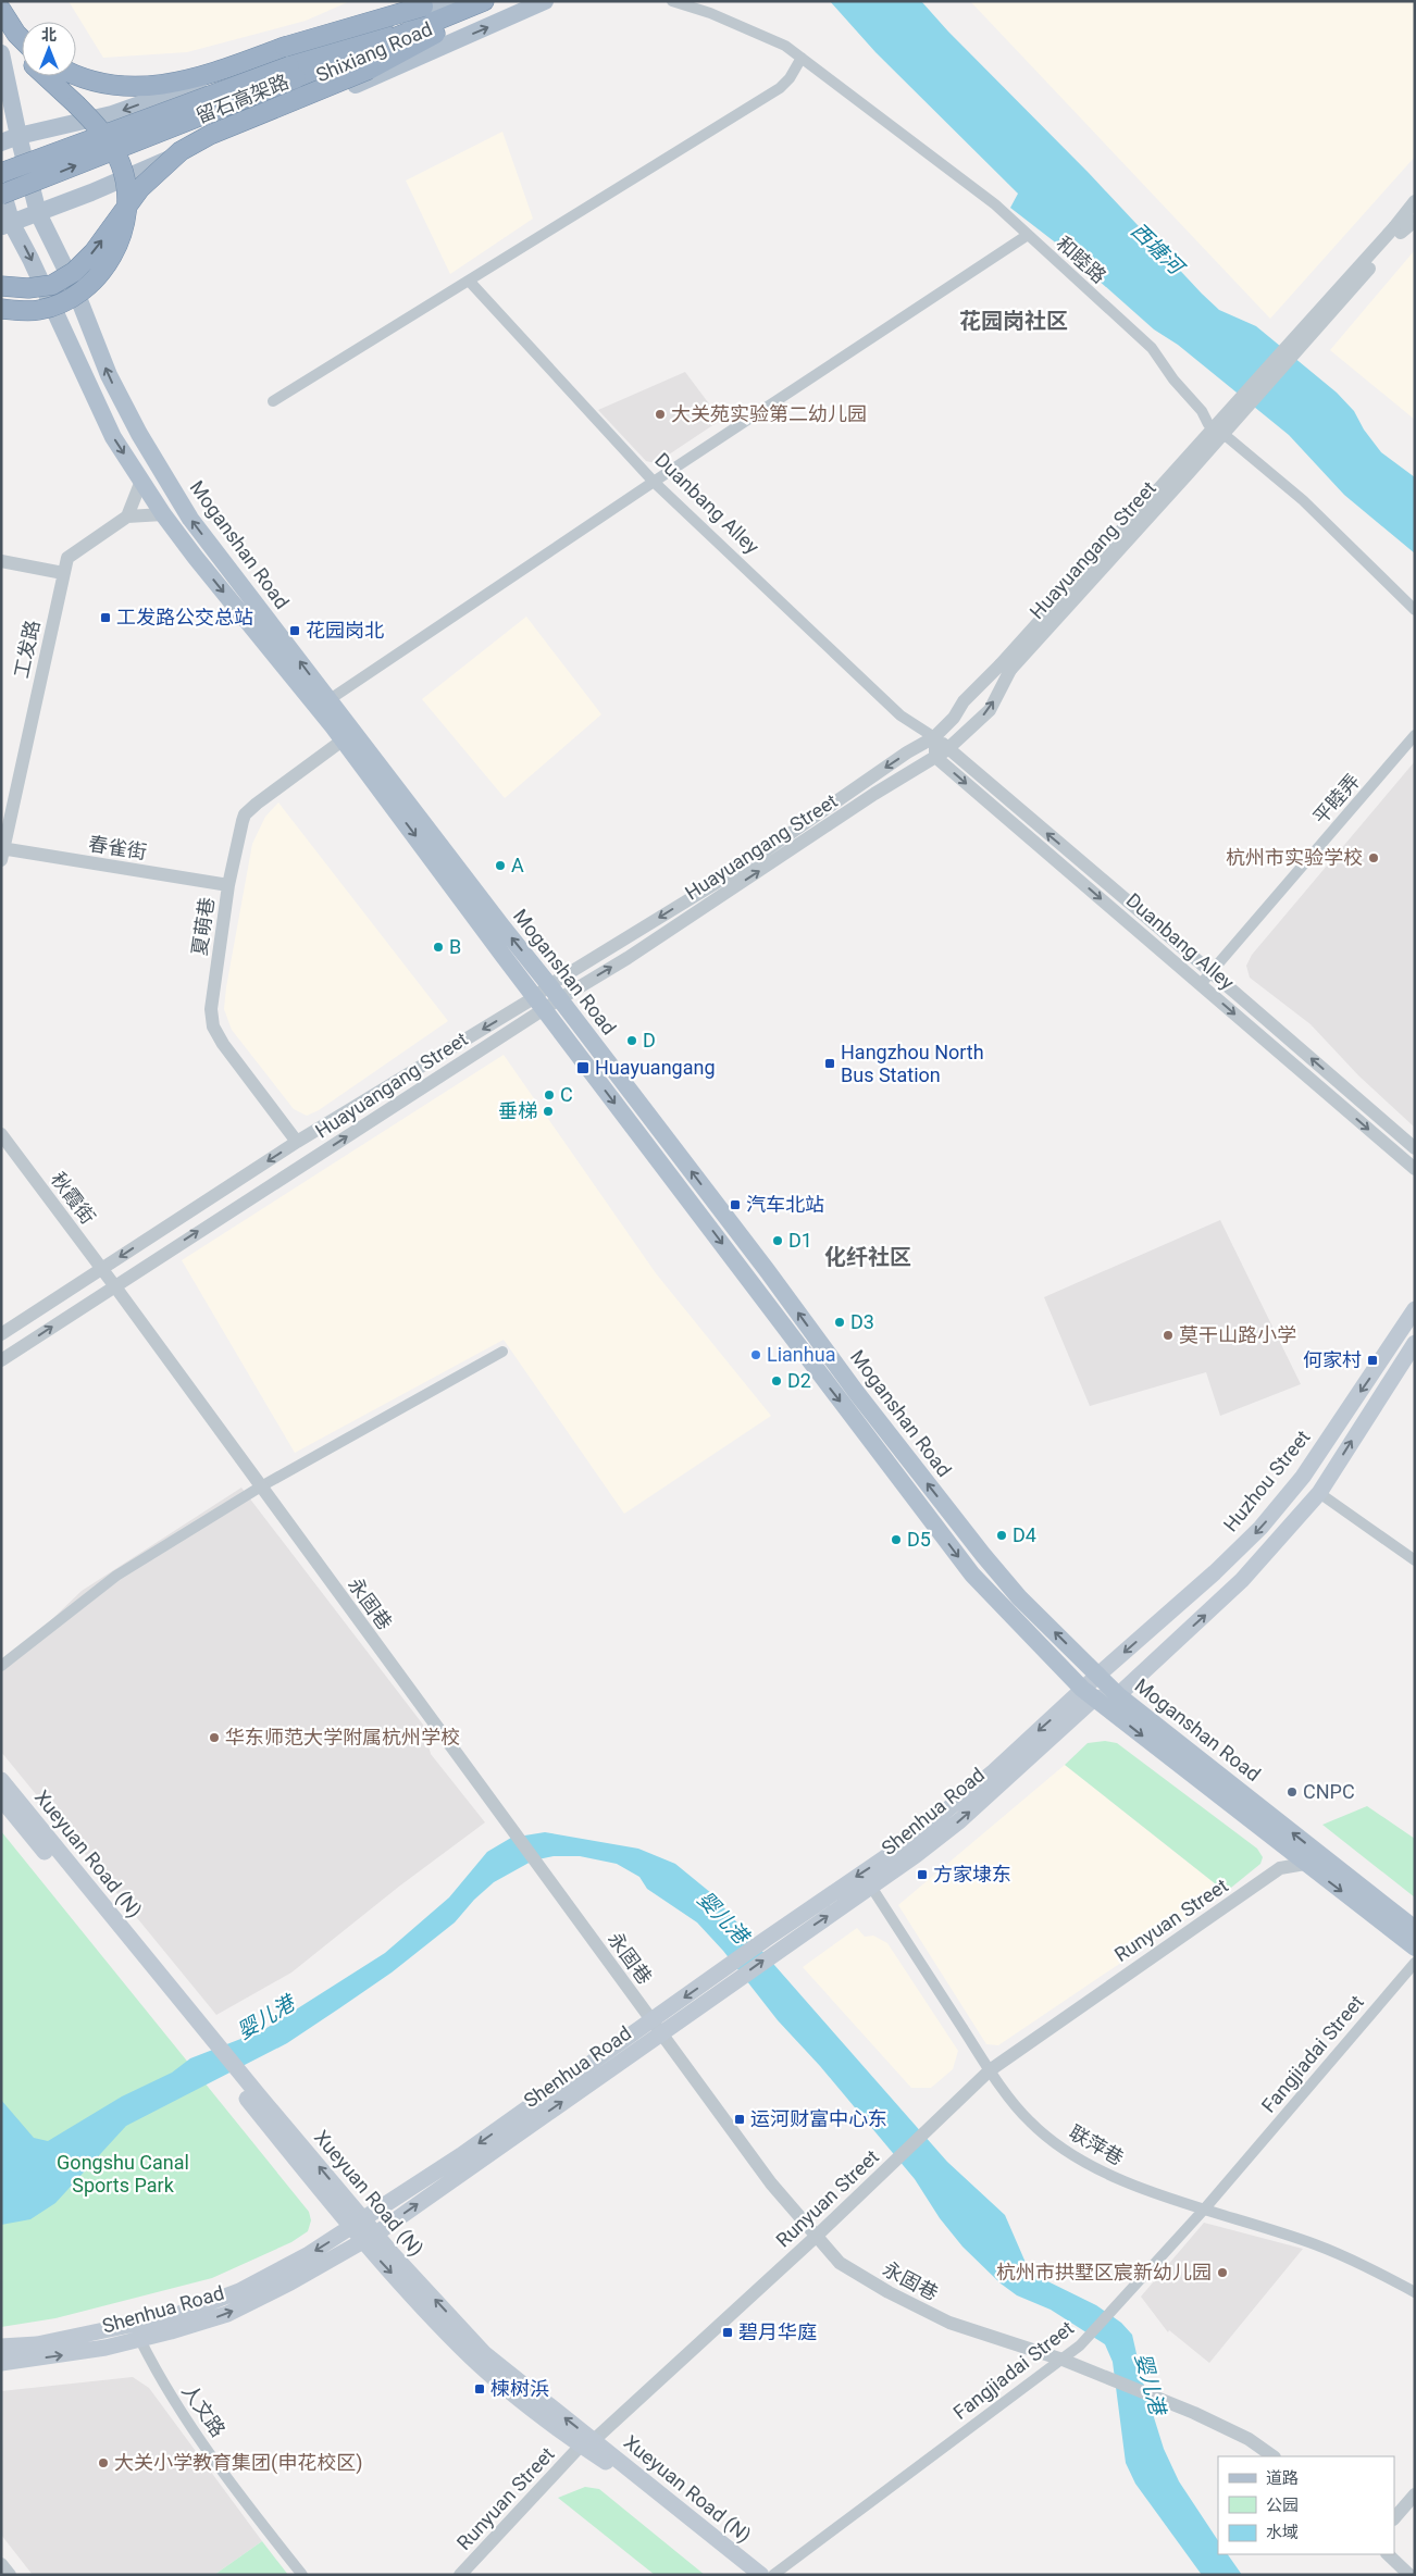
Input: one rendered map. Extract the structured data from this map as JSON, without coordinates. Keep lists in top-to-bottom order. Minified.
{"streets":{"highway":["留石高架路"],"main road":["Shixiang Road","Moganshan Road","Huzhou Street","Shenhua Road","Xueyuan Road (N)"],"street":["和睦路","Duanbang Alley","Huayuangang Street","工发路","平睦弄","春雀街","夏萌巷","秋霞街","永固巷","Runyuan Street","Fangjiadai Street","联萍巷","人文路"]},"crossings":[["Shixiang Road","留石高架路"],["Shixiang Road","Moganshan Road"],["Duanbang Alley","Huayuangang Street"],["Duanbang Alley","平睦弄"],["Moganshan Road","Huayuangang Street"],["Moganshan Road","夏萌巷"],["Moganshan Road","Huzhou Street"],["Moganshan Road","Shenhua Road"],["Moganshan Road","Runyuan Street"],["Huayuangang Street","夏萌巷"],["Huayuangang Street","秋霞街"],["Huayuangang Street","永固巷"],["工发路","春雀街"],["春雀街","夏萌巷"],["秋霞街","永固巷"],["Huzhou Street","Shenhua Road"],["永固巷","Shenhua Road"],["永固巷","Runyuan Street"],["永固巷","Fangjiadai Street"],["Shenhua Road","Xueyuan Road (N)"],["Shenhua Road","联萍巷"],["Shenhua Road","人文路"],["Xueyuan Road (N)","Runyuan Street"],["Runyuan Street","联萍巷"],["Fangjiadai Street","联萍巷"]],"districts":["花园岗社区","化纤社区"],"water":["西塘河","婴儿港"],"parks":["Gongshu Canal Sports Park"],"places":{"other":["大关苑实验第二幼儿园","杭州市实验学校","A","B","D","C","垂梯","D1","D3","莫干山路小学","Lianhua","D2","D4","D5","华东师范大学附属杭州学校","CNPC","杭州市拱墅区宸新幼儿园","大关小学教育集团(申花校区)"],"transit":["工发路公交总站","花园岗北","Hangzhou North Bus Station","Huayuangang","汽车北站","何家村","方家埭东","运河财富中心东","碧月华庭","楝树浜"]},"legend":["道路","公园","水域"],"north":"top"}
